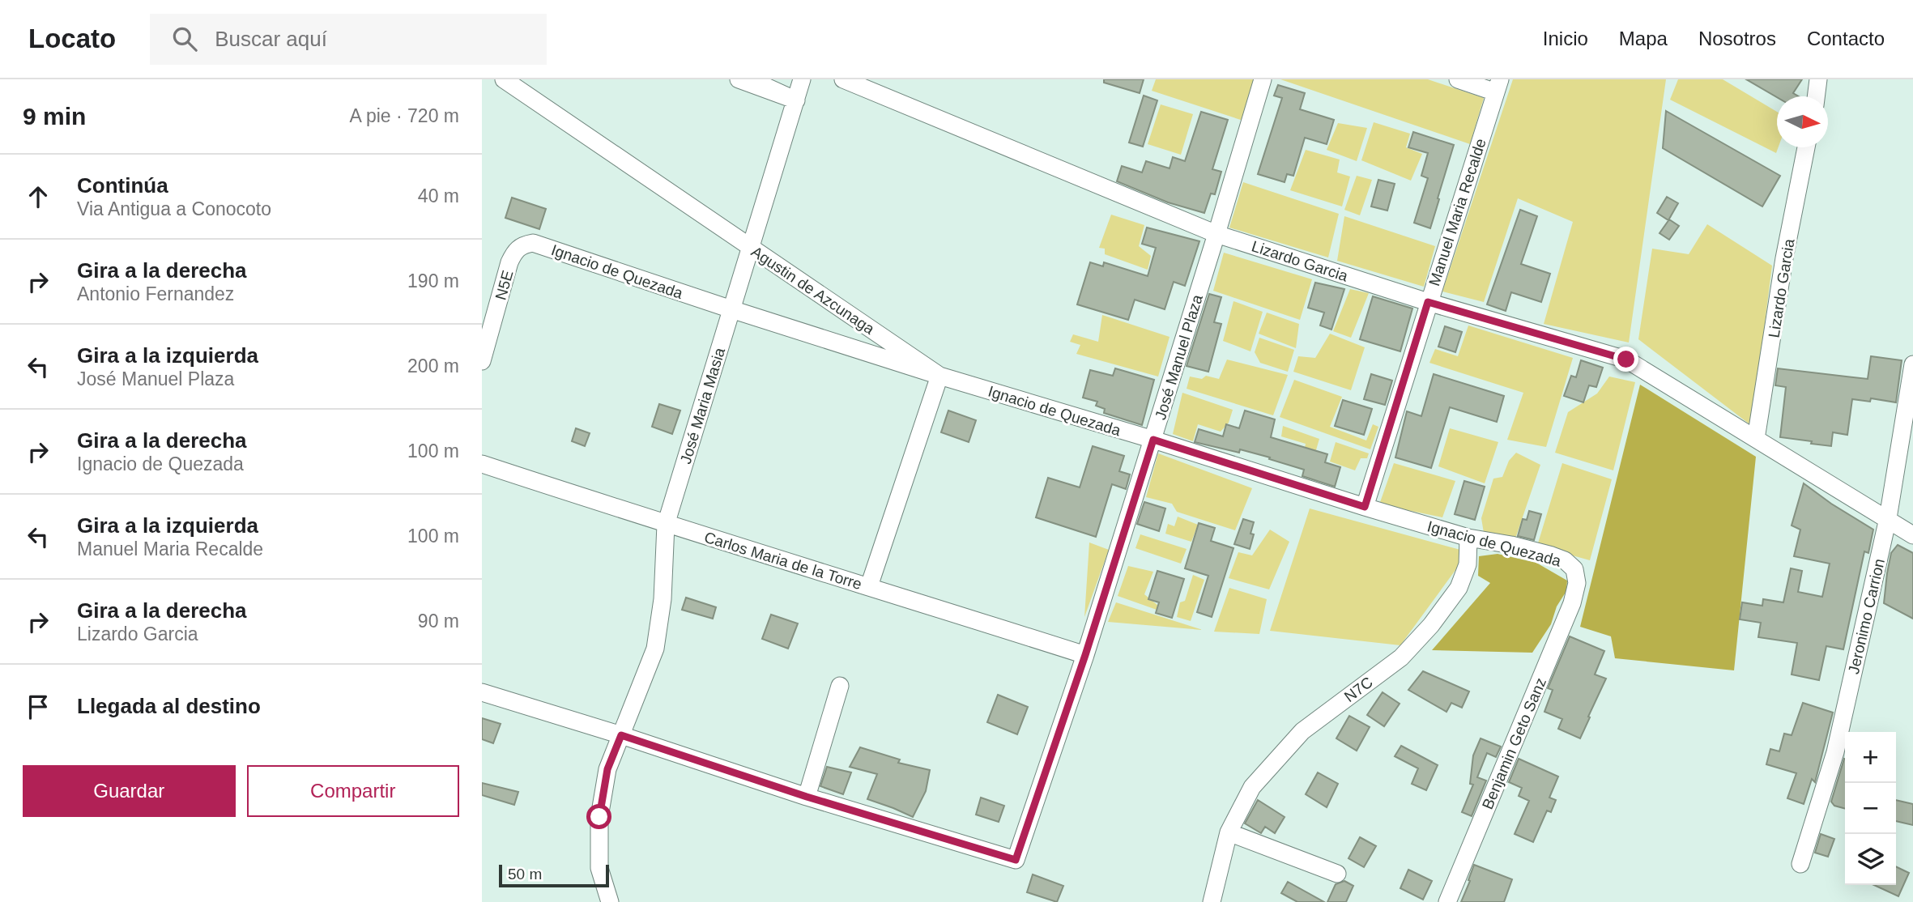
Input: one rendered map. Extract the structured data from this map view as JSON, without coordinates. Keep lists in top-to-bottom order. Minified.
{"streets":{"street":["Manuel Maria Recalde","Lizardo Garcia","Ignacio de Quezada","N5E","Agustin de Azcunaga","José Manuel Plaza","José Maria Masia","Carlos Maria de la Torre","Jeronimo Carrion","N7C","Benjamin Geto Sanz"]},"crossings":[["Manuel Maria Recalde","Lizardo Garcia"],["Manuel Maria Recalde","Ignacio de Quezada"],["Lizardo Garcia","José Manuel Plaza"],["Lizardo Garcia","Jeronimo Carrion"],["Ignacio de Quezada","N5E"],["Ignacio de Quezada","Agustin de Azcunaga"],["Ignacio de Quezada","José Manuel Plaza"],["Ignacio de Quezada","José Maria Masia"],["Ignacio de Quezada","N7C"],["Ignacio de Quezada","Benjamin Geto Sanz"],["Agustin de Azcunaga","José Maria Masia"],["José Manuel Plaza","Carlos Maria de la Torre"],["José Maria Masia","Carlos Maria de la Torre"]],"scale_bar":"50 m","north":"right","page":{"header":"Locato","search":"Buscar aquí","nav":["Inicio","Mapa","Nosotros","Contacto"],"heading":["9 min","A pie · 720 m"],"list":[["Continúa","Via Antigua a Conocoto","40 m"],["Gira a la derecha","Antonio Fernandez","190 m"],["Gira a la izquierda","José Manuel Plaza","200 m"],["Gira a la derecha","Ignacio de Quezada","100 m"],["Gira a la izquierda","Manuel Maria Recalde","100 m"],["Gira a la derecha","Lizardo Garcia","90 m"],"Llegada al destino"],"map_buttons":["+","−"],"buttons":["Guardar","Compartir"],"scale":"50 m"}}
